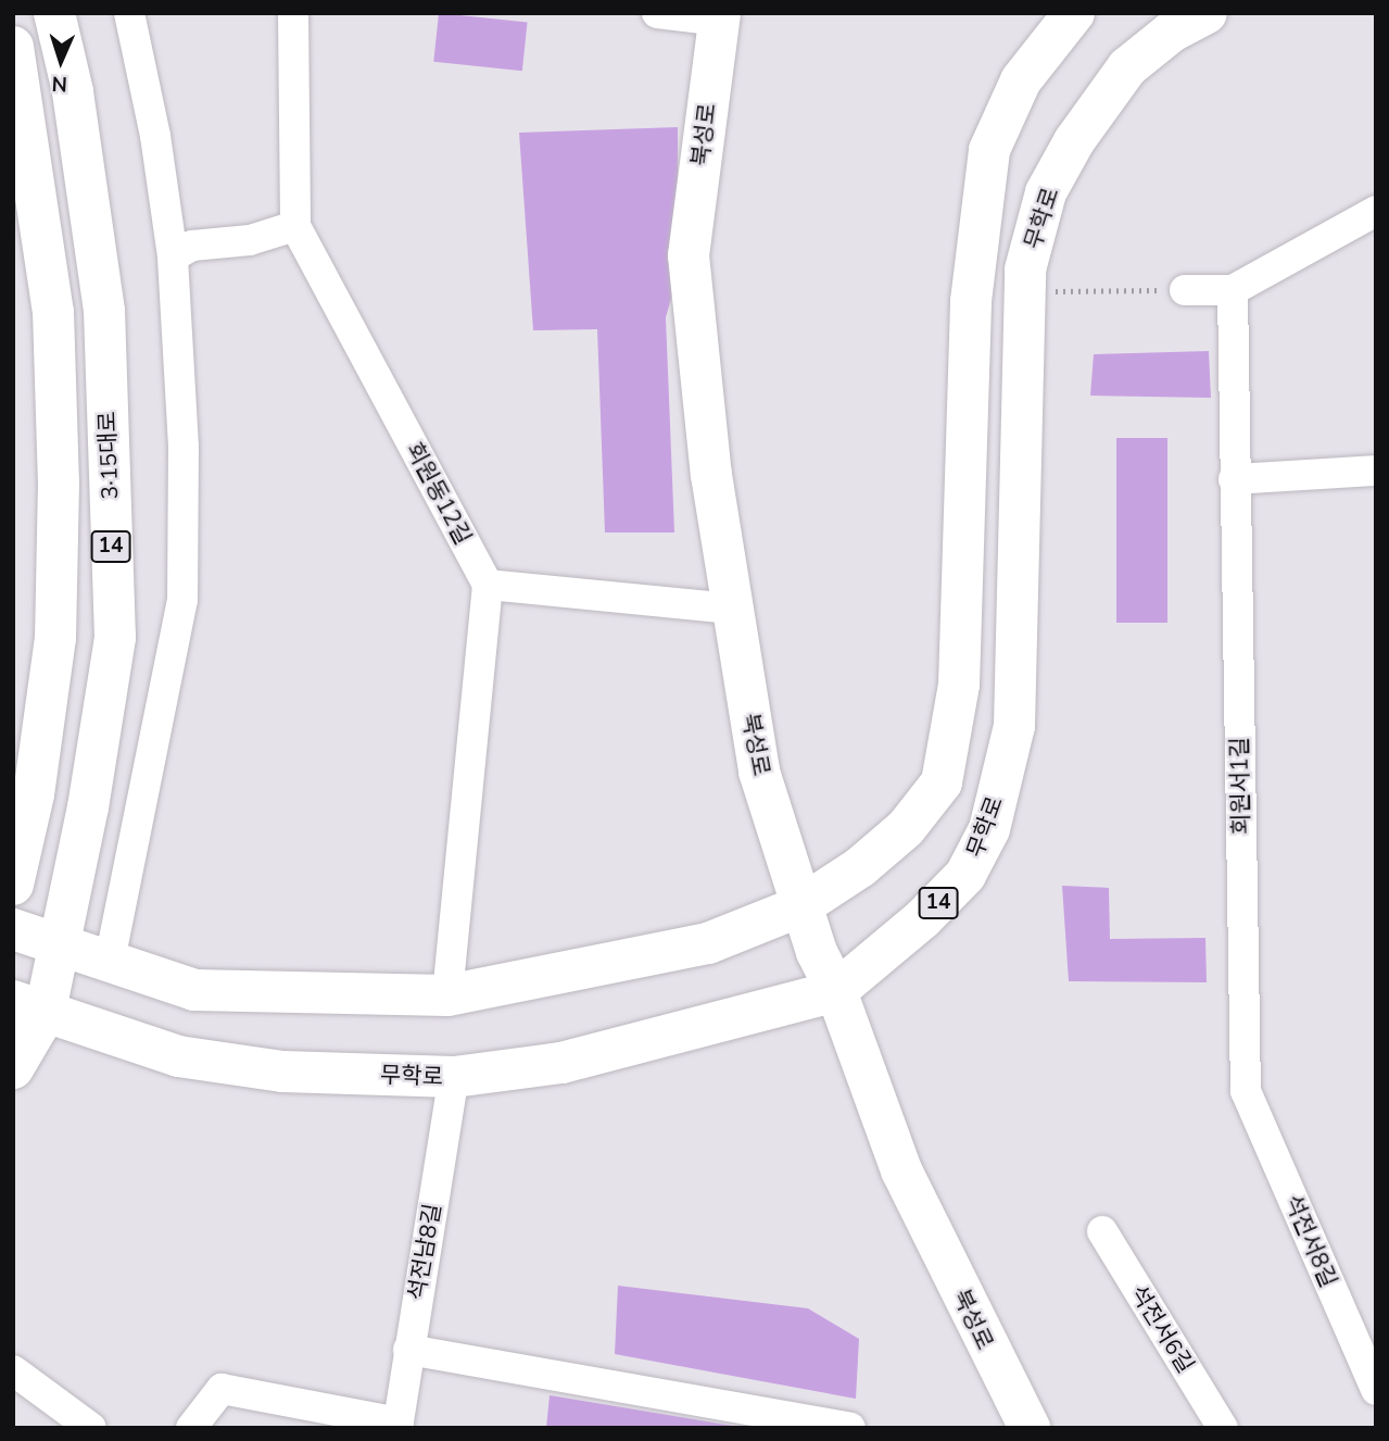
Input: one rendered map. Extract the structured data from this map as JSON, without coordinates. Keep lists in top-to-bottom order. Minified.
{"streets":{"main road":["북성로","무학로","3·15대로","14"],"street":["회원동12길","회원서1길","석전서8길","석전남8길","석전서6길"]},"crossings":[["북성로","무학로"],["무학로","3·15대로"],["무학로","석전남8길"],["회원서1길","석전서8길"]],"north":"bottom"}
